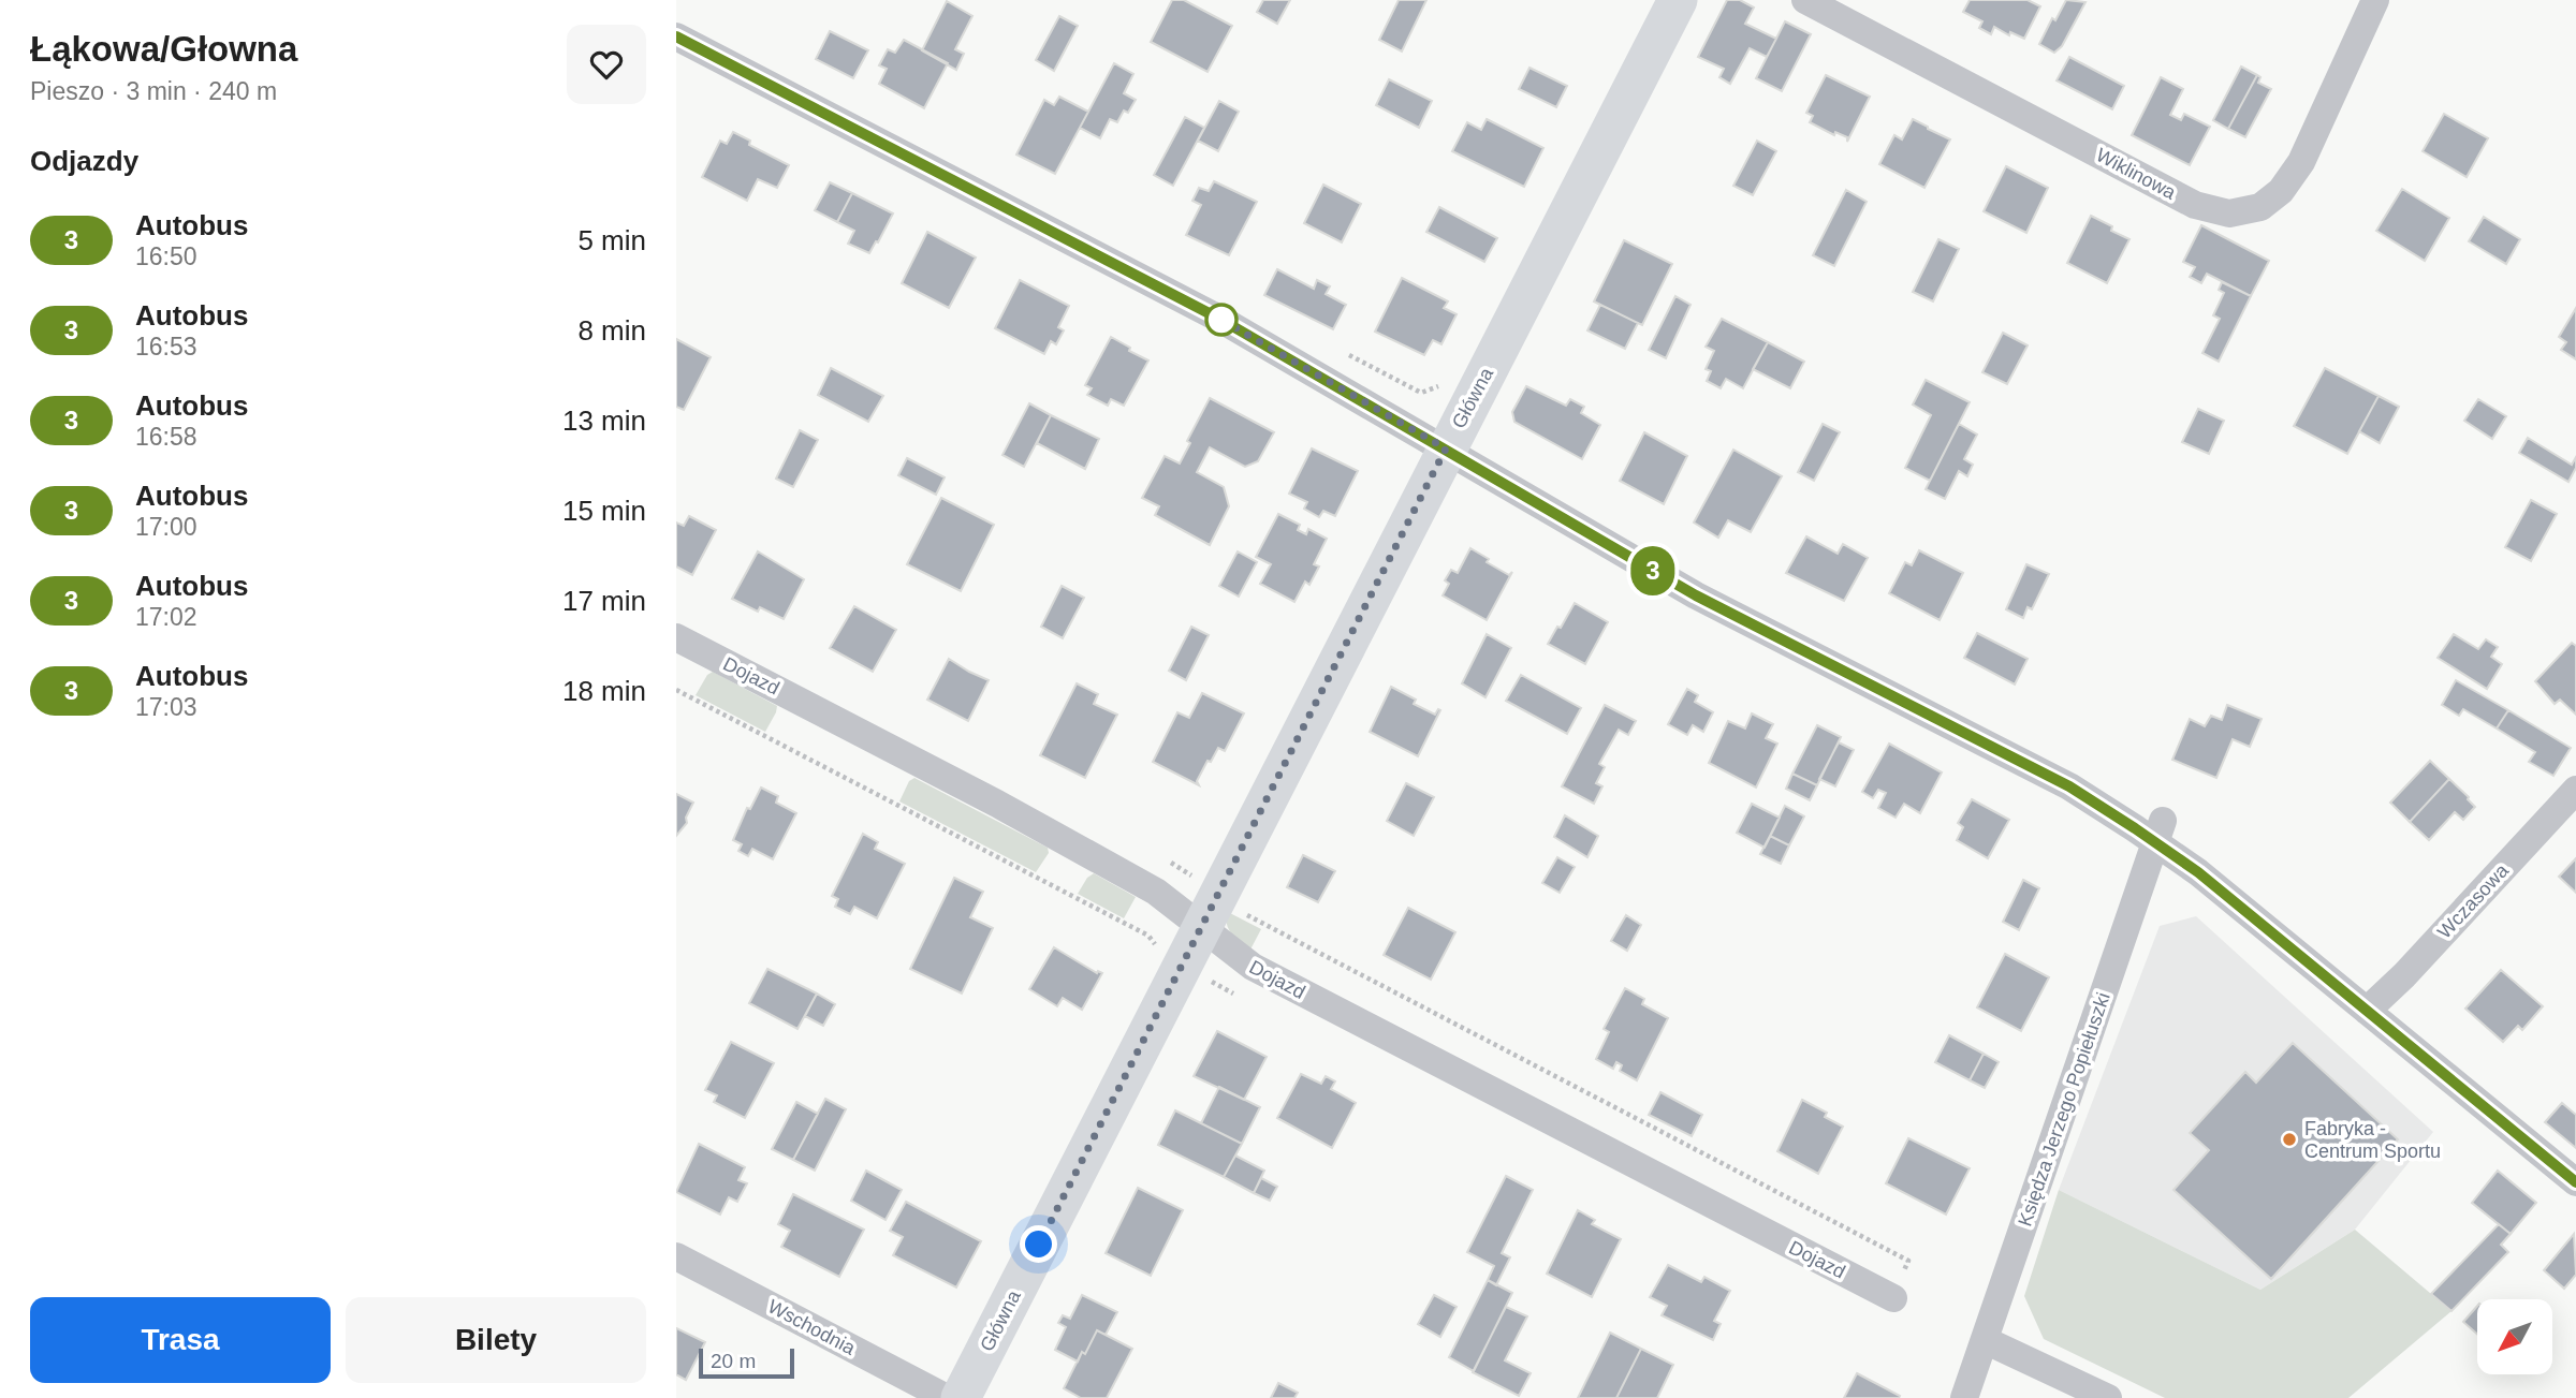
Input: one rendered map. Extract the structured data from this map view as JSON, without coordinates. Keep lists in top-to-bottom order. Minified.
{"streets":{"street":["Wiklinowa","Główna","Dojazd","Wczasowa","Księdza Jerzego Popiełuszki","Wschodnia"]},"crossings":[["Główna","Dojazd"]],"places":["Fabryka - Centrum Sportu"],"lines":["bus line 3"],"scale_bar":"20 m","north":"bottom left","page":{"heading":[["Łąkowa/Głowna","Pieszo · 3 min · 240 m"],"Odjazdy"],"on_map":"3","list":[{"mark":"3","name":"Autobus","note":"16:50","value":"5 min"},{"mark":"3","name":"Autobus","note":"16:53","value":"8 min"},{"mark":"3","name":"Autobus","note":"16:58","value":"13 min"},{"mark":"3","name":"Autobus","note":"17:00","value":"15 min"},{"mark":"3","name":"Autobus","note":"17:02","value":"17 min"},{"mark":"3","name":"Autobus","note":"17:03","value":"18 min"}],"buttons":["Trasa","Bilety"],"scale":"20 m"}}
